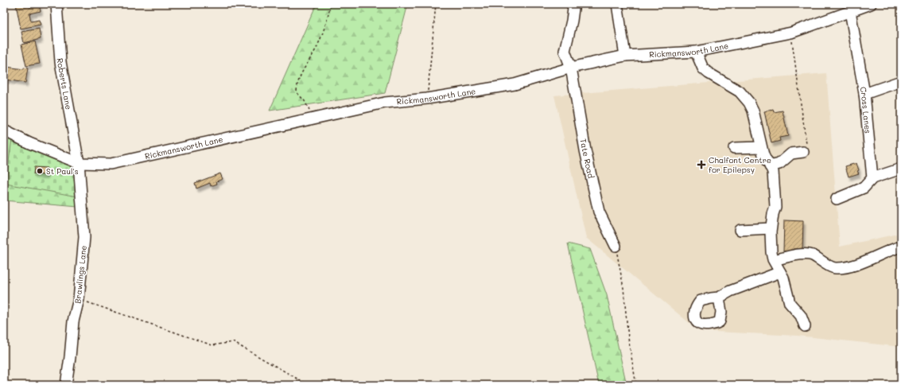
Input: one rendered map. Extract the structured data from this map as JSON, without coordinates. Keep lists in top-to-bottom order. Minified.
{"streets":{"street":["Rickmansworth Lane","Roberts Lane","Cross Lanes","Tate Road","Brawlings Lane"]},"crossings":[["Rickmansworth Lane","Roberts Lane"],["Rickmansworth Lane","Cross Lanes"],["Rickmansworth Lane","Tate Road"],["Rickmansworth Lane","Brawlings Lane"],["Roberts Lane","Brawlings Lane"]],"places":{"health":["Chalfont Centre for Epilepsy"],"other":["St Paul's"]}}
